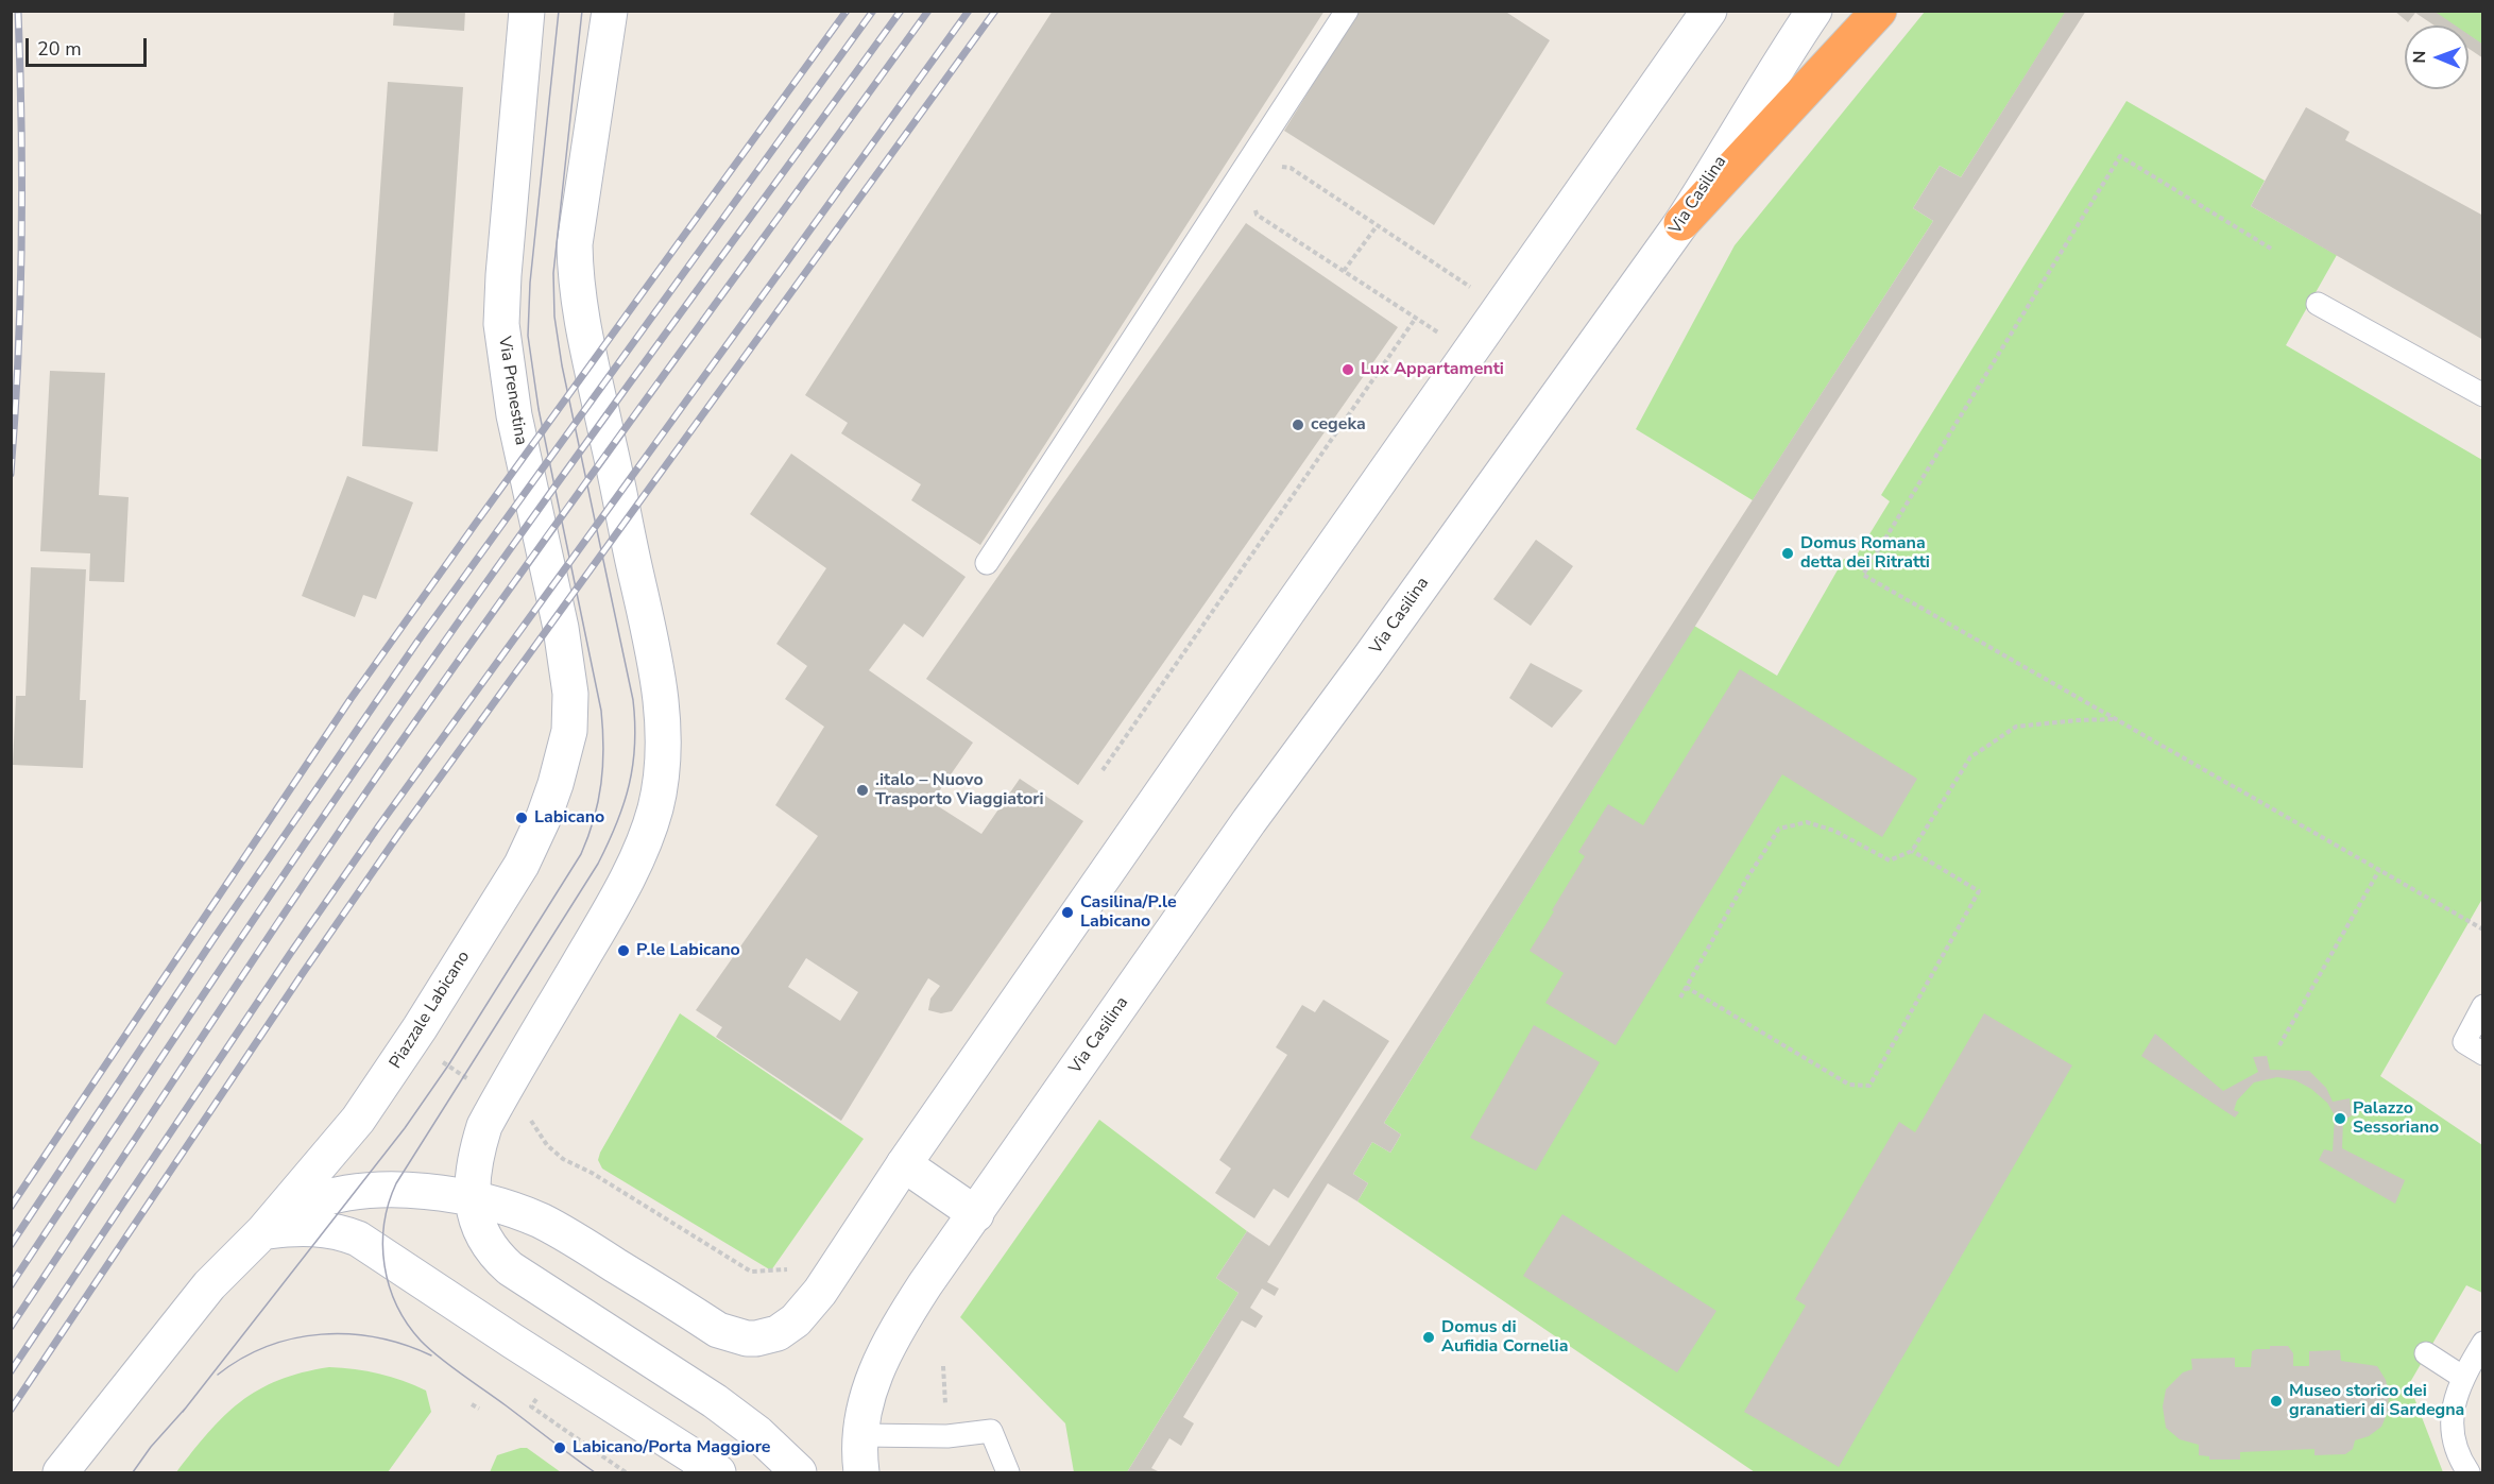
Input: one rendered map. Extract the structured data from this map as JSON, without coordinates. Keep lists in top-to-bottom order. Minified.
{"streets":{"main road":["Via Casilina","Via Prenestina","Piazzale Labicano"]},"crossings":[["Via Prenestina","Piazzale Labicano"]],"places":["Lux Appartamenti","cegeka","Domus Romana detta dei Ritratti",".italo – Nuovo Trasporto Viaggiatori","Labicano","Casilina/P.le Labicano","P.le Labicano","Palazzo Sessoriano","Domus di Aufidia Cornelia","Museo storico dei granatieri di Sardegna","Labicano/Porta Maggiore"],"scale_bar":"20 m","north":"left"}
